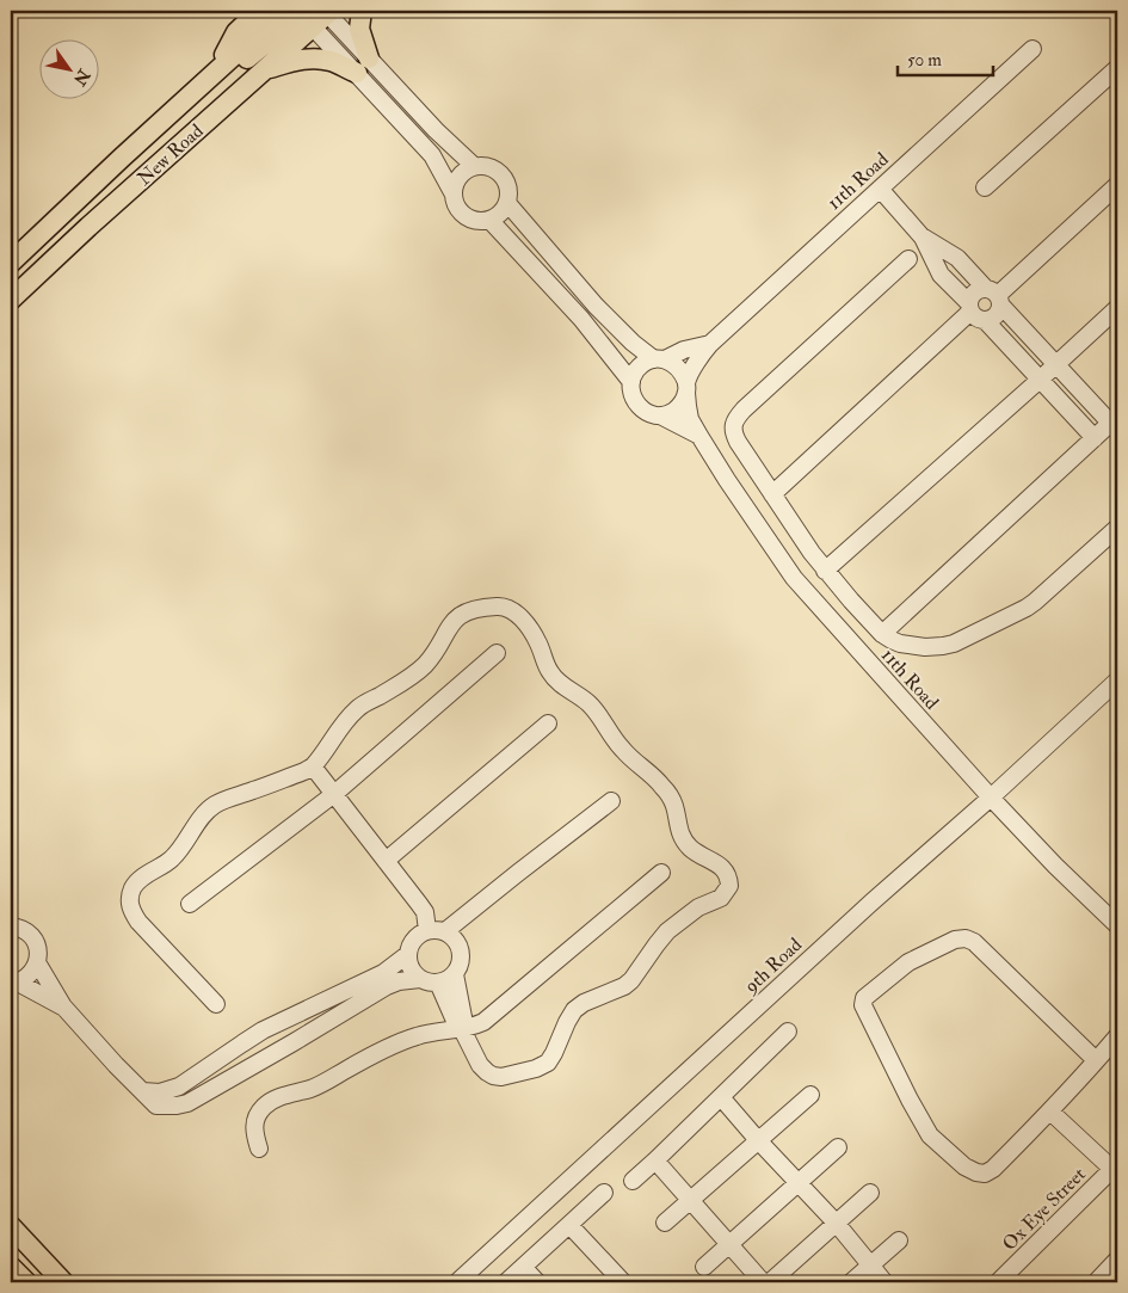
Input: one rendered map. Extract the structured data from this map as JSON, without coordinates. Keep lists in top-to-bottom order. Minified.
{"streets":{"main road":["New Road"],"street":["11th Road","9th Road","Ox Eye Street"]},"crossings":[["11th Road","9th Road"]],"scale_bar":"50 m","north":"bottom right"}
